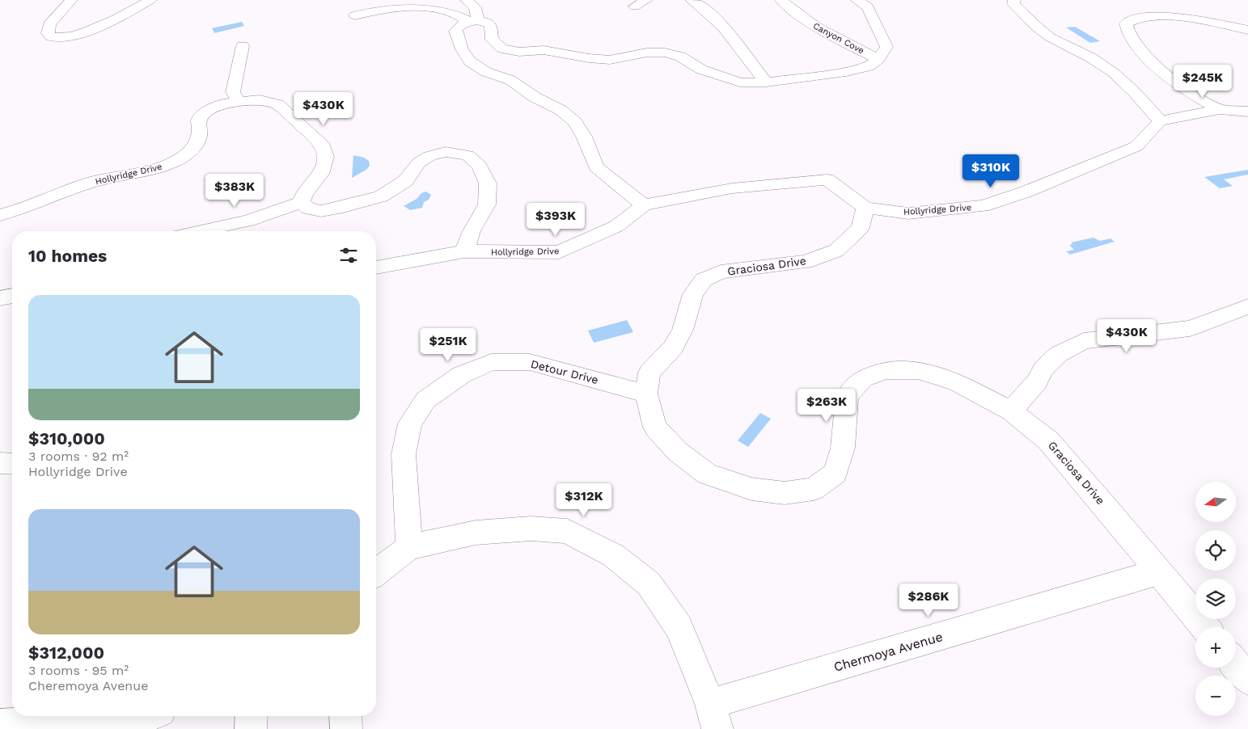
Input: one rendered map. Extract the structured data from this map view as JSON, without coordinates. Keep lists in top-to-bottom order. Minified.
{"streets":{"street":["Canyon Cove","Hollyridge Drive","Graciosa Drive","Detour Drive","Chermoya Avenue"]},"crossings":[["Hollyridge Drive","Graciosa Drive"],["Graciosa Drive","Detour Drive"],["Graciosa Drive","Chermoya Avenue"]],"north":"left","page":{"price":["$245K","$430K","$310K","$383K","$393K","$430K","$251K","$263K","$312K","$286K"],"heading":"10 homes","list":[{"name":"$310,000","note":"3 rooms · 92 m² · Hollyridge Drive"},{"name":"$312,000","note":"3 rooms · 95 m² · Cheremoya Avenue"}],"map_buttons":["+","−"]}}
